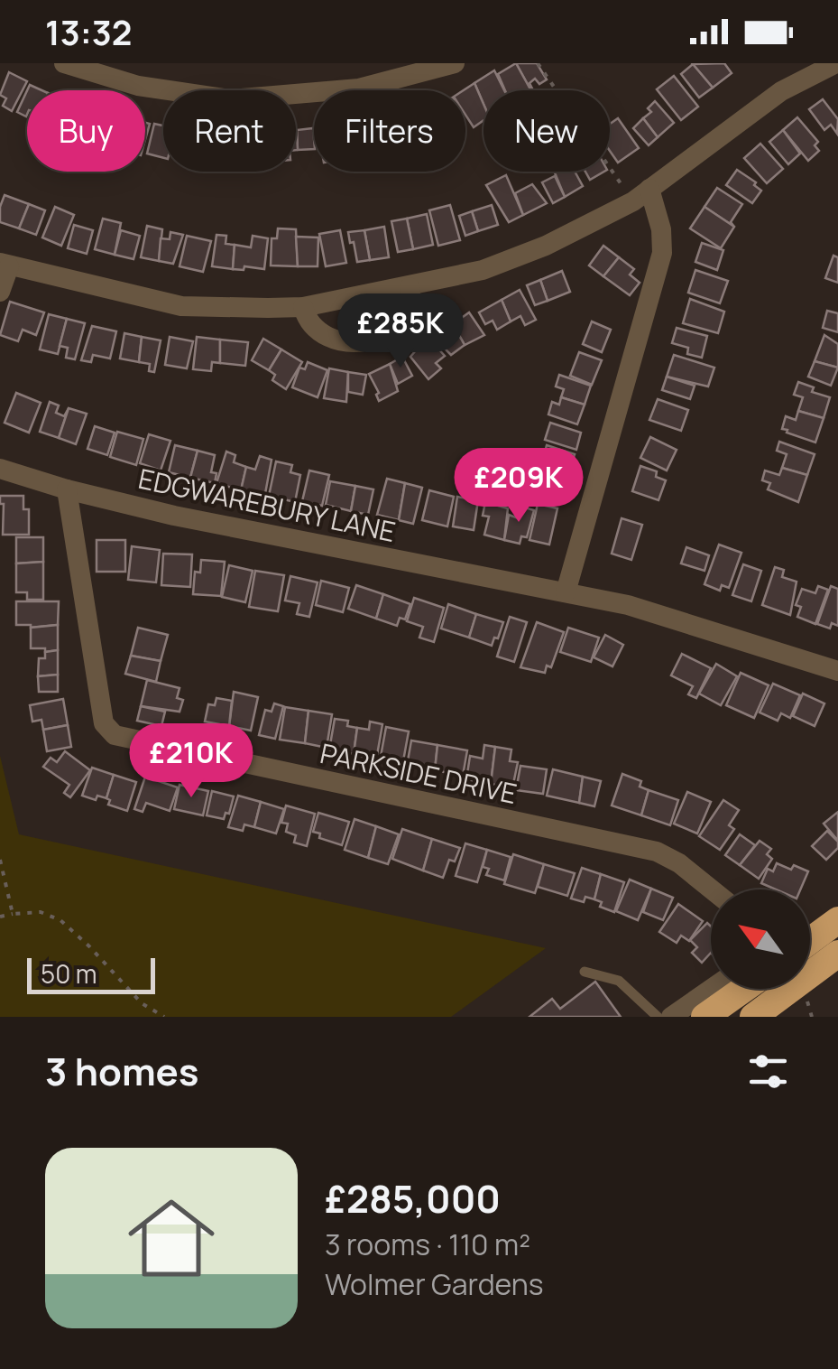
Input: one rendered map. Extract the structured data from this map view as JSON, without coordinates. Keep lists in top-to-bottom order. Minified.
{"streets":{"street":["EDGWAREBURY LANE","PARKSIDE DRIVE"]},"crossings":[["EDGWAREBURY LANE","PARKSIDE DRIVE"]],"scale_bar":"50 m","north":"top left","page":{"status":"13:32","chip":["Buy","Rent","Filters","New"],"price":["£285K","£209K","£210K"],"scale":"50 m","heading":"3 homes","list":[{"name":"£285,000","note":"3 rooms · 110 m² · Wolmer Gardens"}]}}
